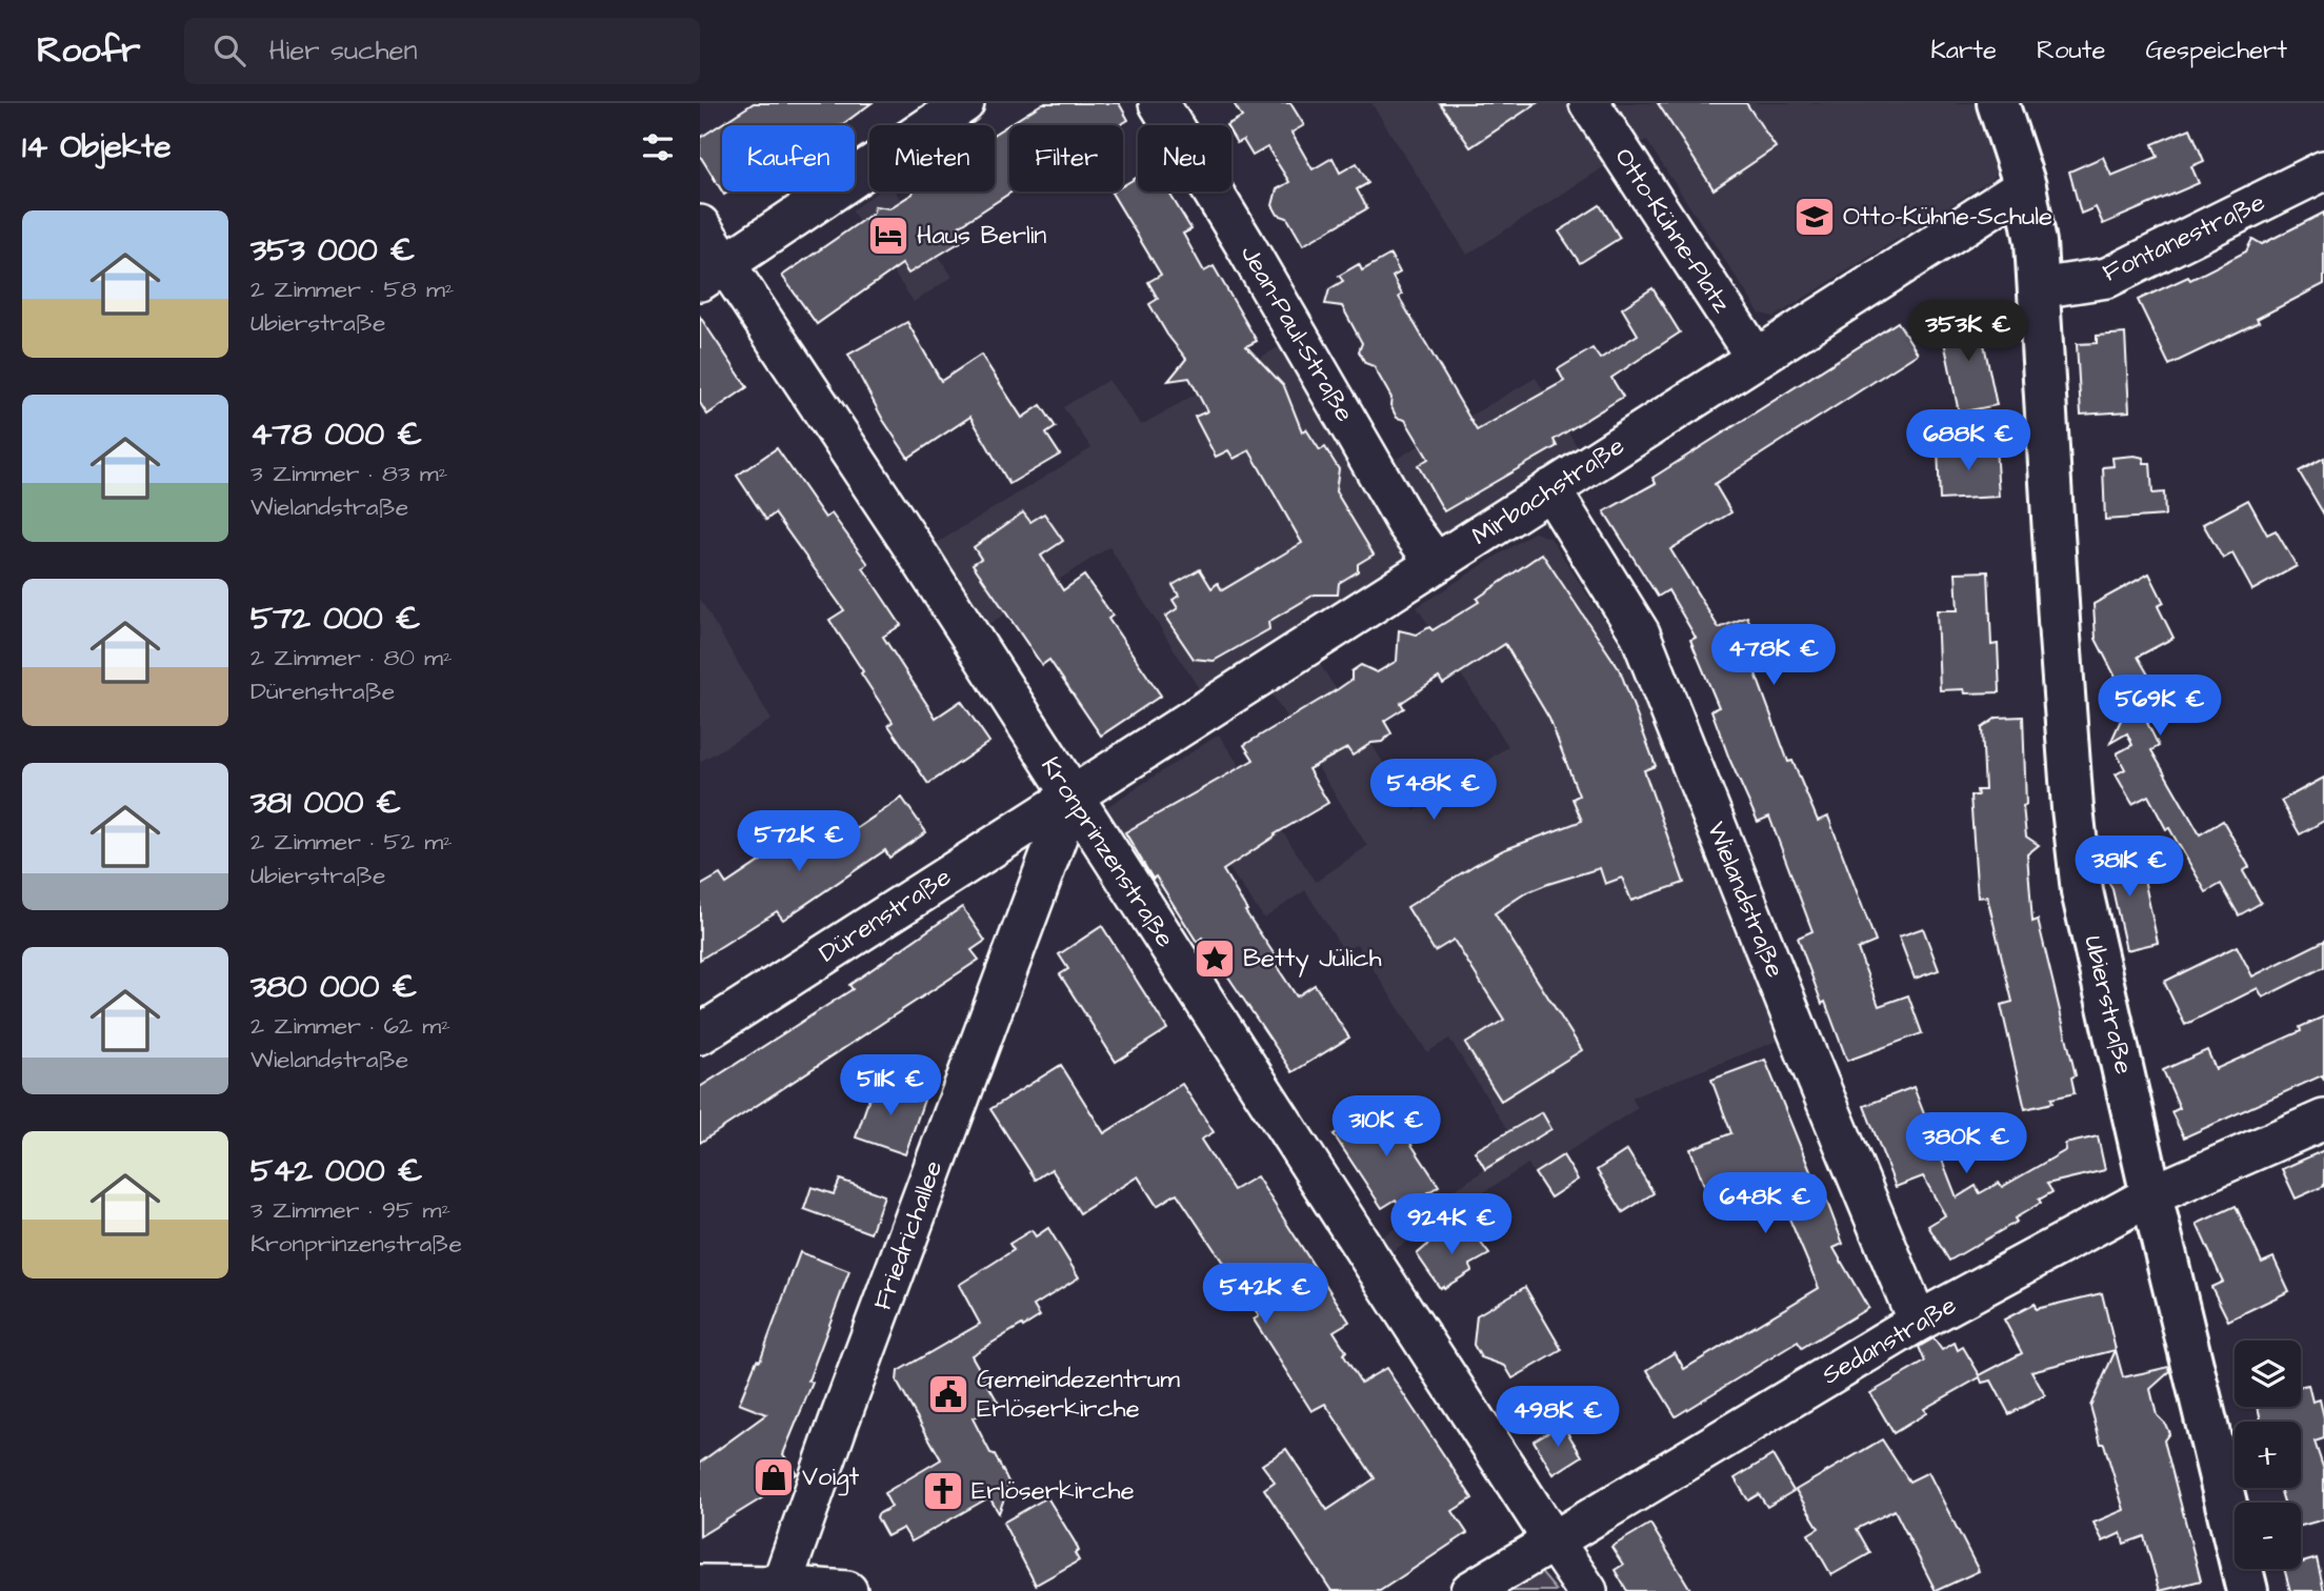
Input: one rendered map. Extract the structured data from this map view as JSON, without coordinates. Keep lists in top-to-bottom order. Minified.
{"streets":{"main road":["Ubierstraße"],"street":["Otto-Kühne-Platz","Fontanestraße","Jean-Paul-Straße","Mirbachstraße","Kronprinzenstraße","Wielandstraße","Dürenstraße","Friedrichallee","Sedanstraße"]},"crossings":[["Otto-Kühne-Platz","Mirbachstraße"],["Fontanestraße","Ubierstraße"],["Jean-Paul-Straße","Mirbachstraße"],["Mirbachstraße","Kronprinzenstraße"],["Mirbachstraße","Wielandstraße"],["Mirbachstraße","Dürenstraße"],["Mirbachstraße","Ubierstraße"],["Mirbachstraße","Friedrichallee"],["Kronprinzenstraße","Dürenstraße"],["Kronprinzenstraße","Friedrichallee"],["Kronprinzenstraße","Sedanstraße"],["Wielandstraße","Sedanstraße"],["Dürenstraße","Friedrichallee"],["Ubierstraße","Sedanstraße"]],"places":{"school or university":["Otto-Kühne-Schule"],"hotel":["Haus Berlin"],"place":["Betty Jülich"],"public building":["Gemeindezentrum Erlöserkirche"],"shop":["Voigt"],"church":["Erlöserkirche"]},"page":{"header":"Roofr","search":"Hier suchen","nav":["Karte","Route","Gespeichert"],"heading":"14 Objekte","chip":["Kaufen","Mieten","Filter","Neu"],"list":[{"name":"353 000 €","note":"2 Zimmer · 58 m² · Ubierstraße"},{"name":"478 000 €","note":"3 Zimmer · 83 m² · Wielandstraße"},{"name":"572 000 €","note":"2 Zimmer · 80 m² · Dürenstraße"},{"name":"381 000 €","note":"2 Zimmer · 52 m² · Ubierstraße"},{"name":"380 000 €","note":"2 Zimmer · 62 m² · Wielandstraße"},{"name":"542 000 €","note":"3 Zimmer · 95 m² · Kronprinzenstraße"}],"price":["353K €","688K €","478K €","569K €","548K €","572K €","381K €","511K €","310K €","380K €","648K €","924K €","542K €","498K €"],"map_buttons":["+","−"]}}
